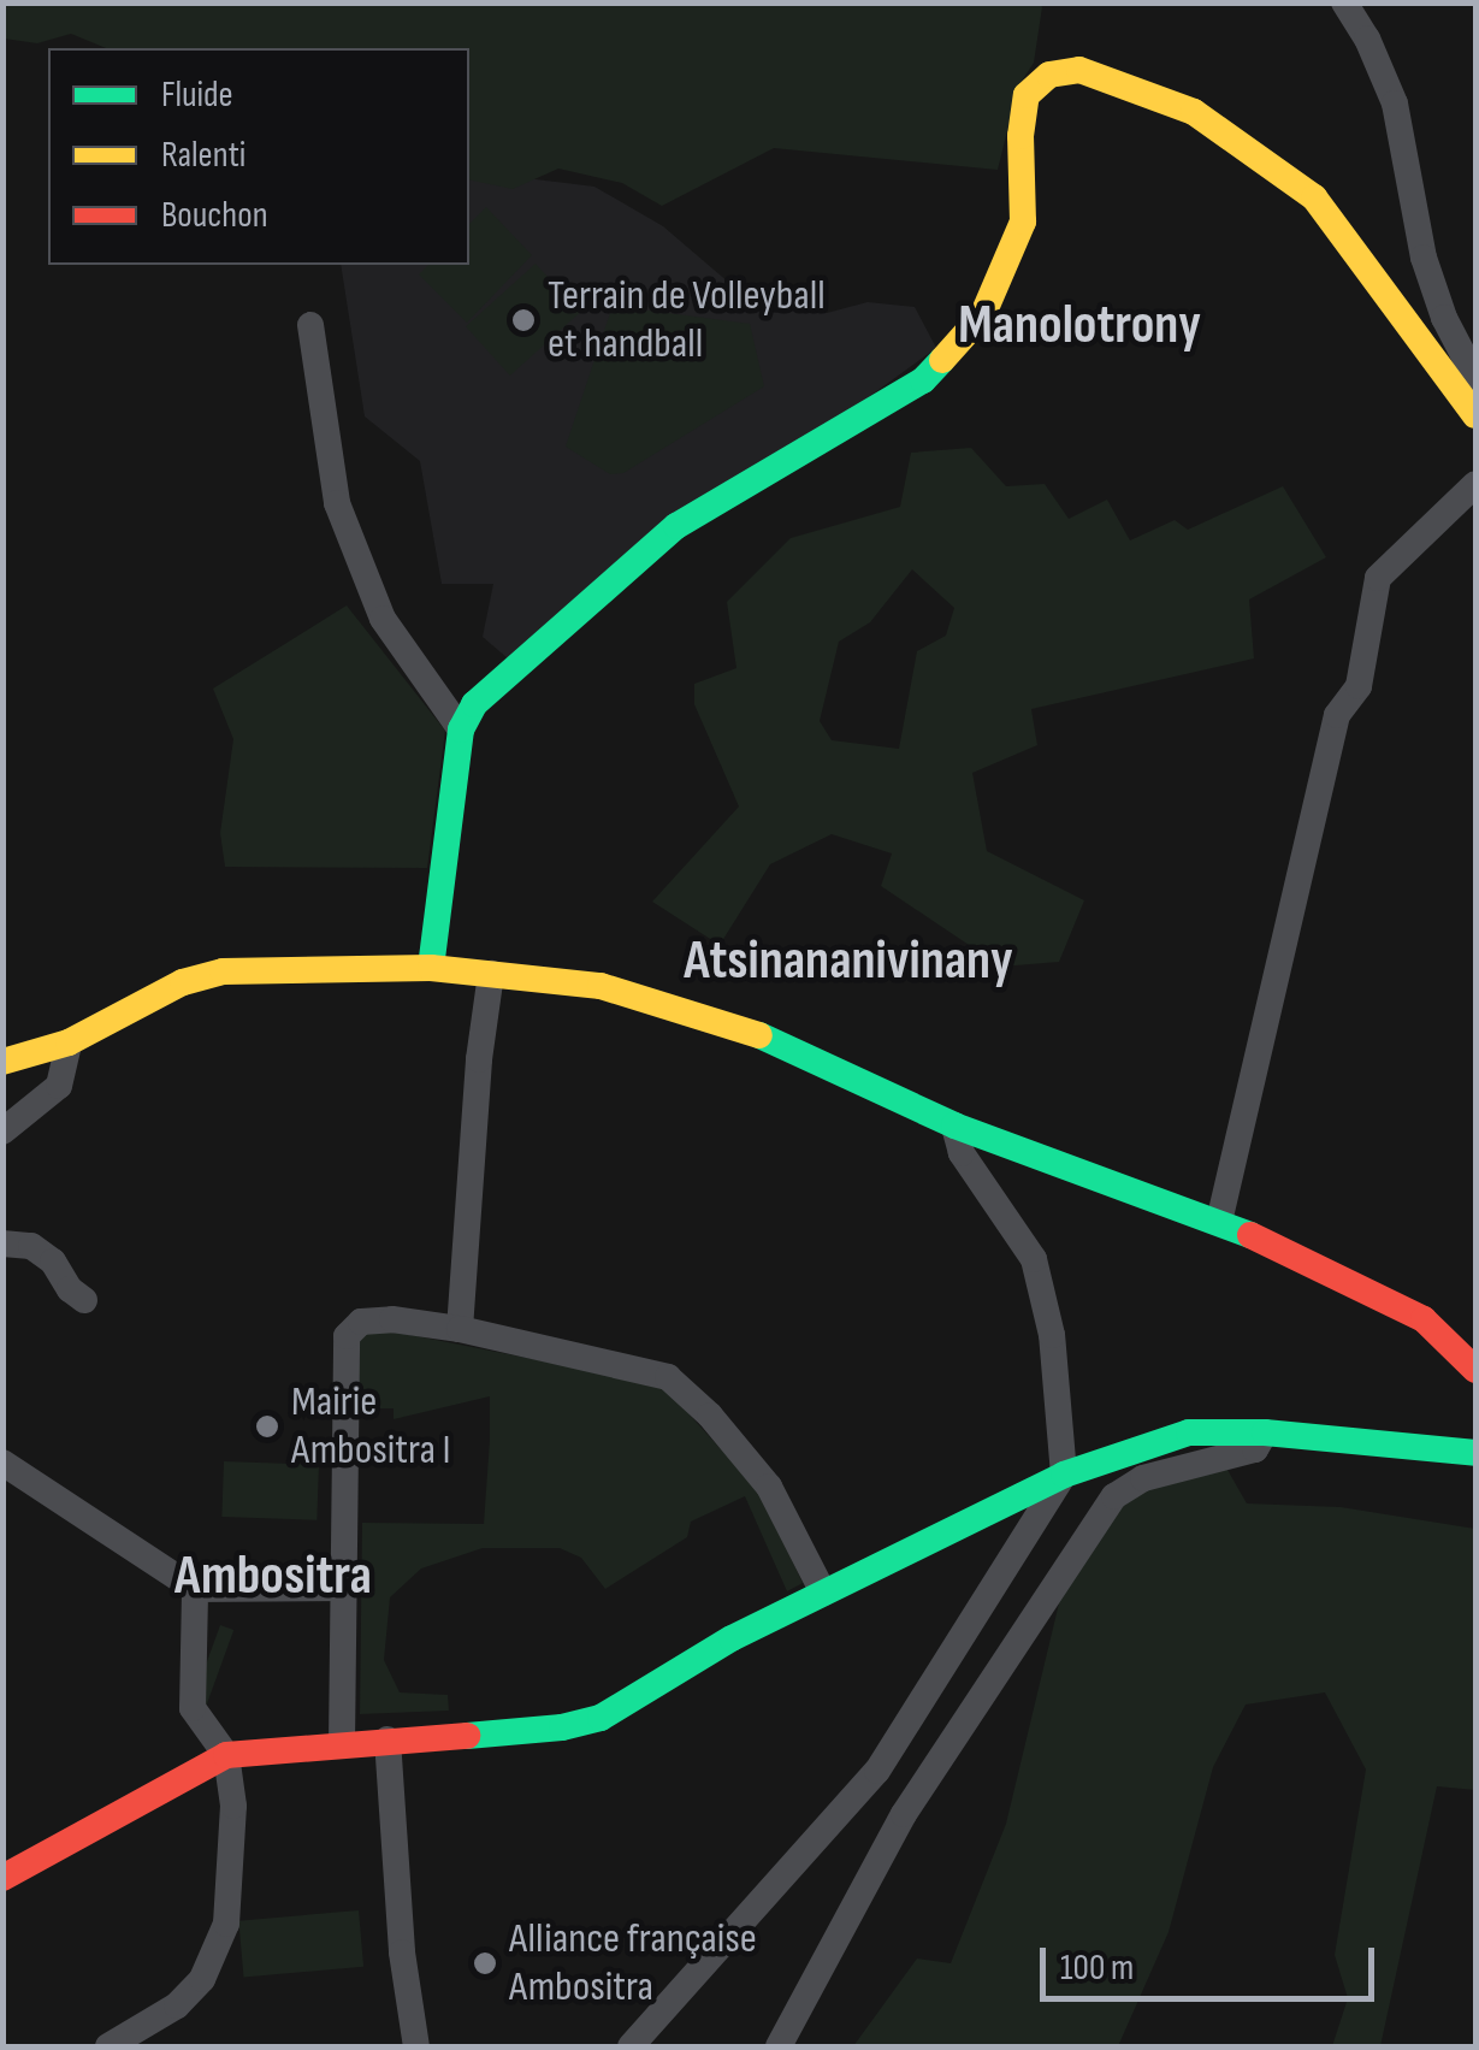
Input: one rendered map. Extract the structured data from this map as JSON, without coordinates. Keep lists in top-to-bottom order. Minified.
{"districts":["Manolotrony","Atsinananivinany","Ambositra"],"places":["Terrain de Volleyball et handball","Mairie Ambositra I","Alliance française Ambositra"],"legend":["Fluide","Ralenti","Bouchon"],"scale_bar":"100 m"}
